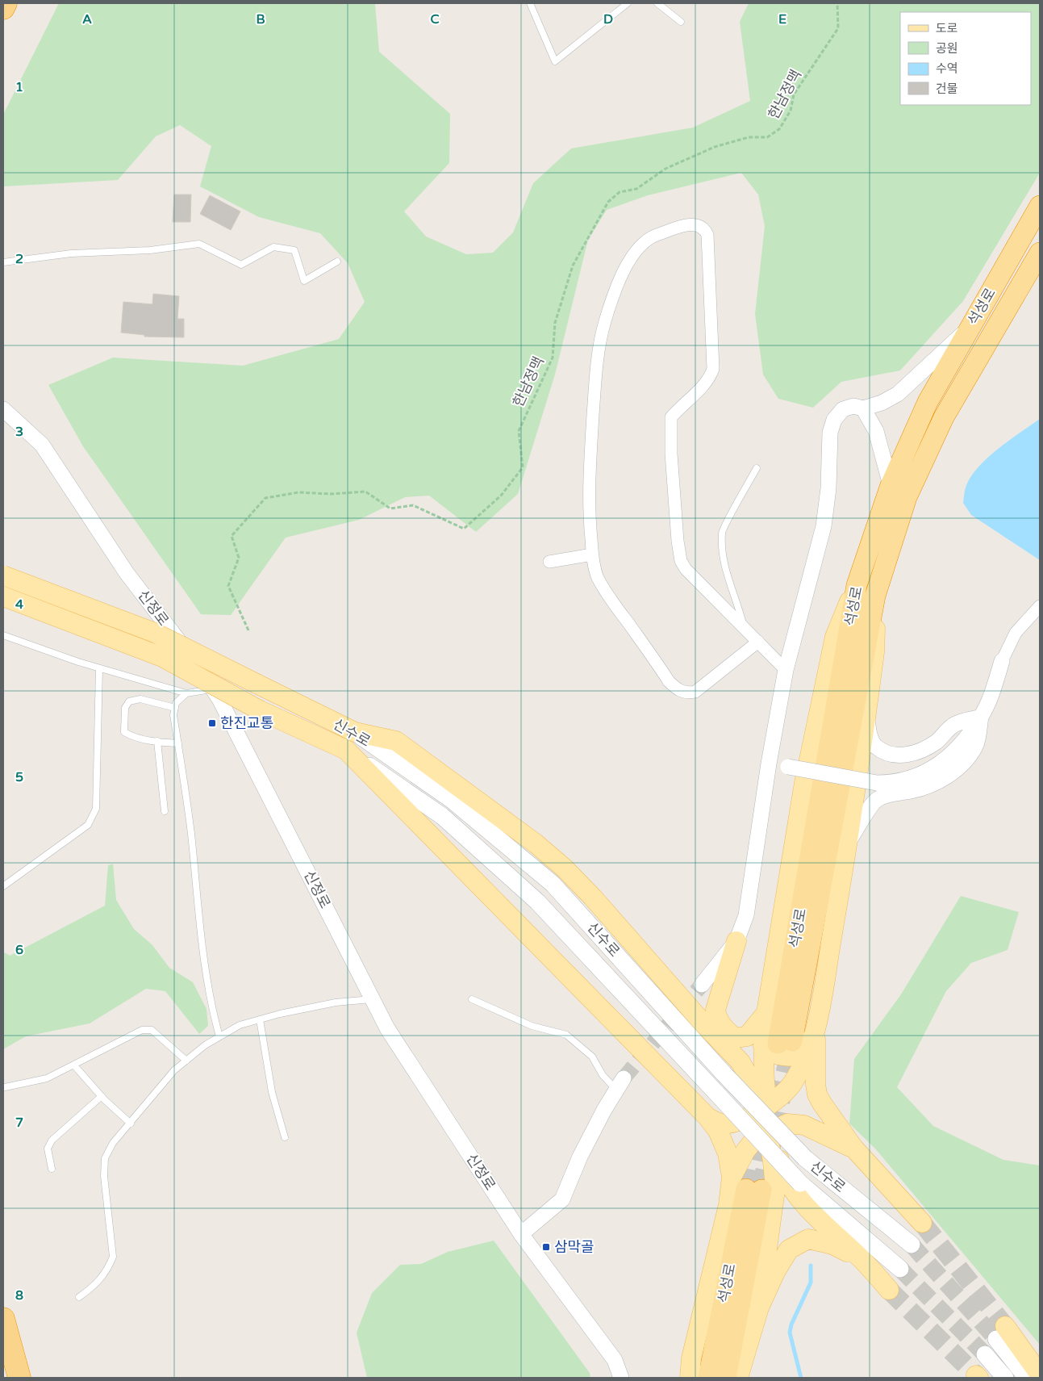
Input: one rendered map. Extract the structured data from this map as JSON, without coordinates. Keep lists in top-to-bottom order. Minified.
{"streets":{"highway":["석성로"],"main road":["신수로"],"street":["신정로"],"path":["한남정맥"]},"places":{"transit":["한진교통","삼막골"]},"legend":["도로","공원","수역","건물"],"grid":{"columns":["A","B","C","D","E"],"rows":["1","2","3","4","5","6","7","8"]}}
